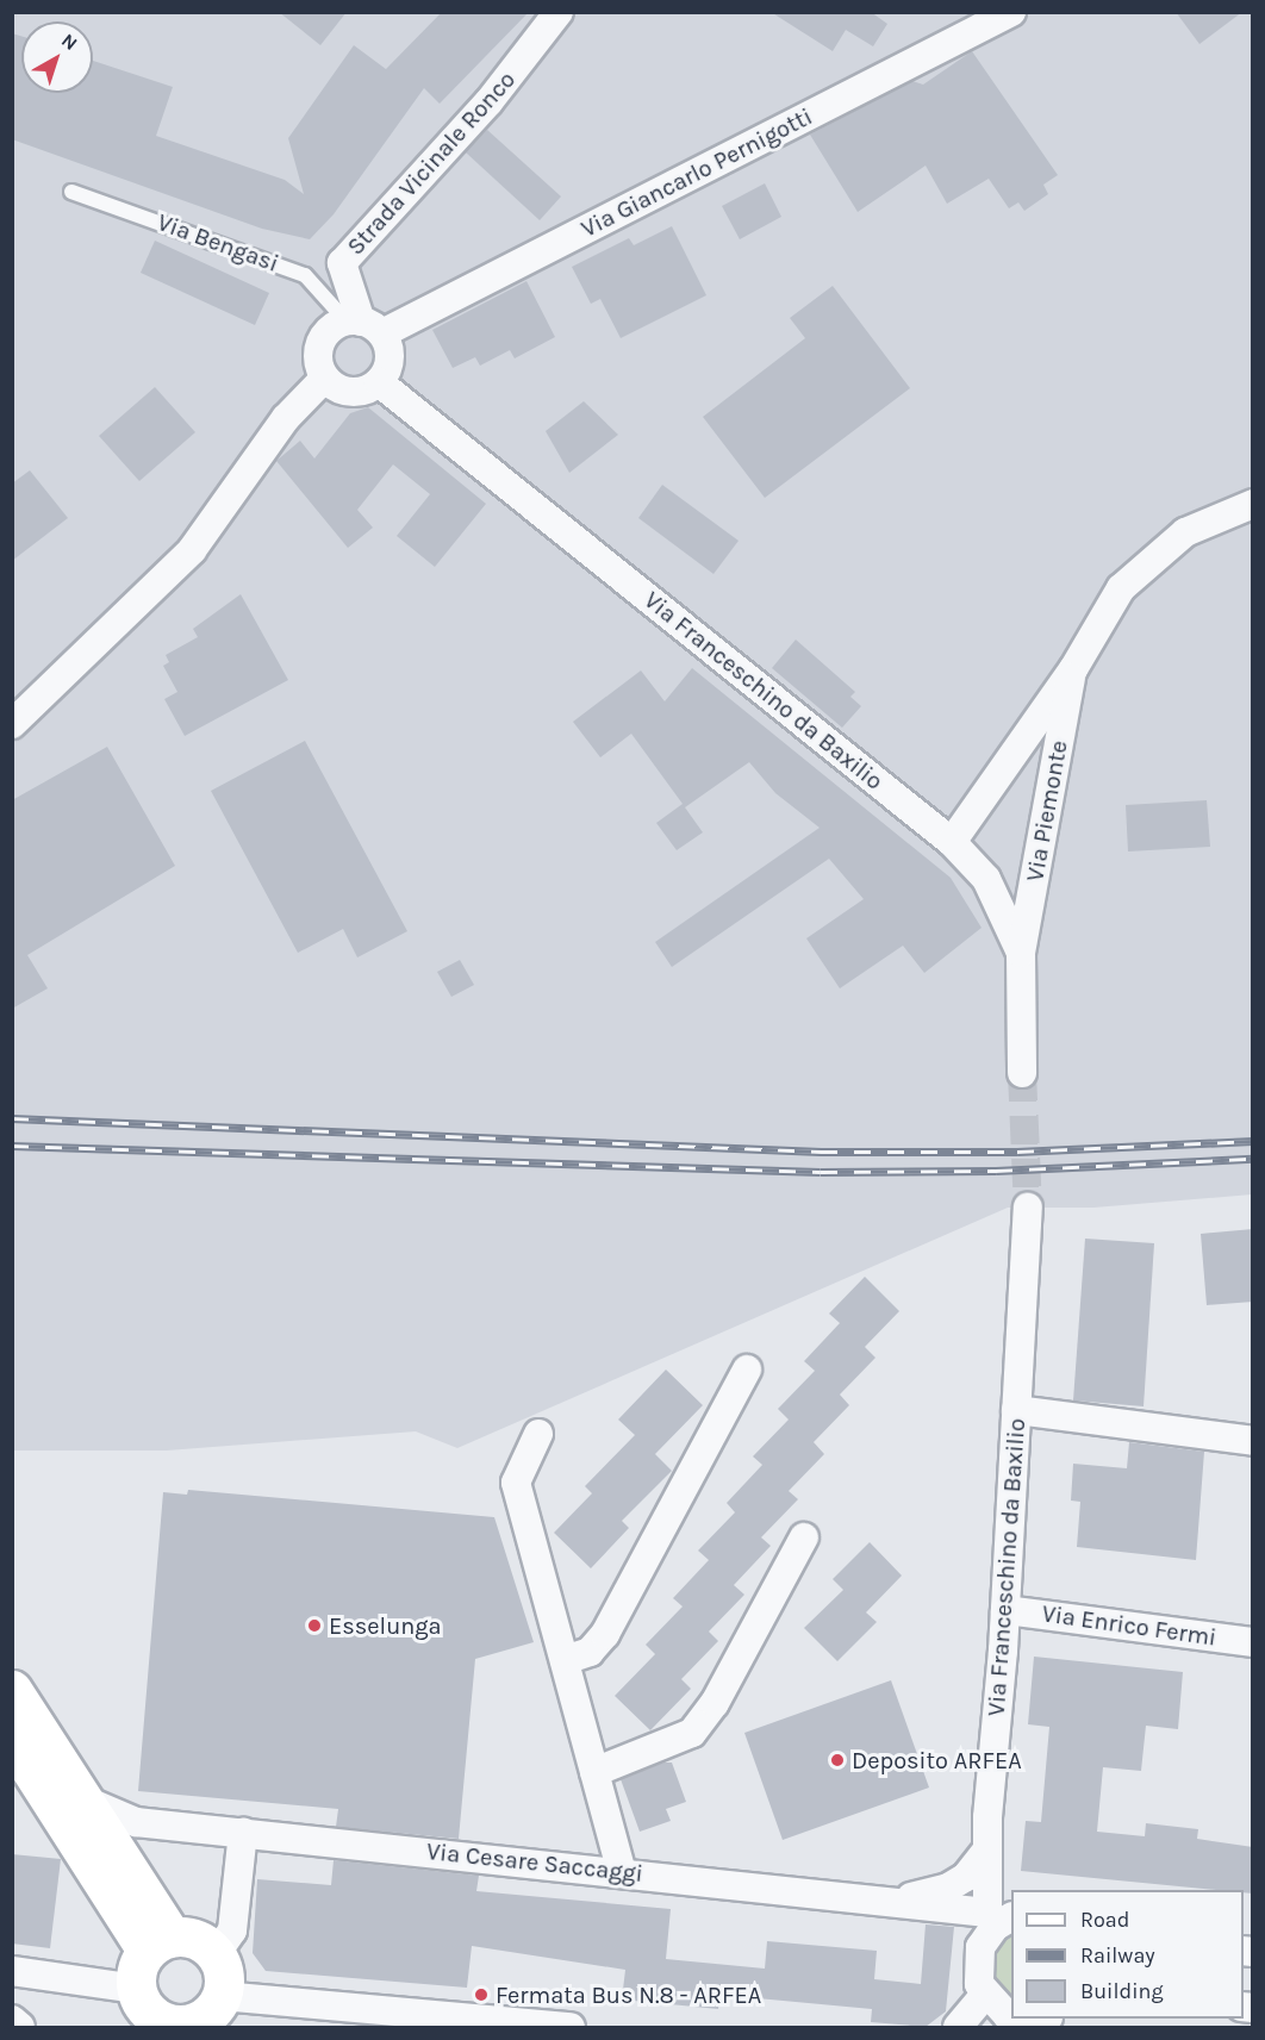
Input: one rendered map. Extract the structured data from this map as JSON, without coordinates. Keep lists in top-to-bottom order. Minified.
{"streets":{"street":["Strada Vicinale Ronco","Via Giancarlo Pernigotti","Via Franceschino da Baxilio","Via Piemonte","Via Enrico Fermi","Via Cesare Saccaggi"],"lane":["Via Bengasi"]},"crossings":[["Strada Vicinale Ronco","Via Giancarlo Pernigotti"],["Strada Vicinale Ronco","Via Bengasi"],["Strada Vicinale Ronco","Via Franceschino da Baxilio"],["Via Giancarlo Pernigotti","Via Bengasi"],["Via Giancarlo Pernigotti","Via Franceschino da Baxilio"],["Via Bengasi","Via Franceschino da Baxilio"],["Via Franceschino da Baxilio","Via Piemonte"],["Via Franceschino da Baxilio","Via Enrico Fermi"],["Via Franceschino da Baxilio","Via Cesare Saccaggi"]],"places":["Esselunga","Deposito ARFEA","Fermata Bus N.8 - ARFEA"],"legend":["Road","Railway","Building"],"north":"top right"}
